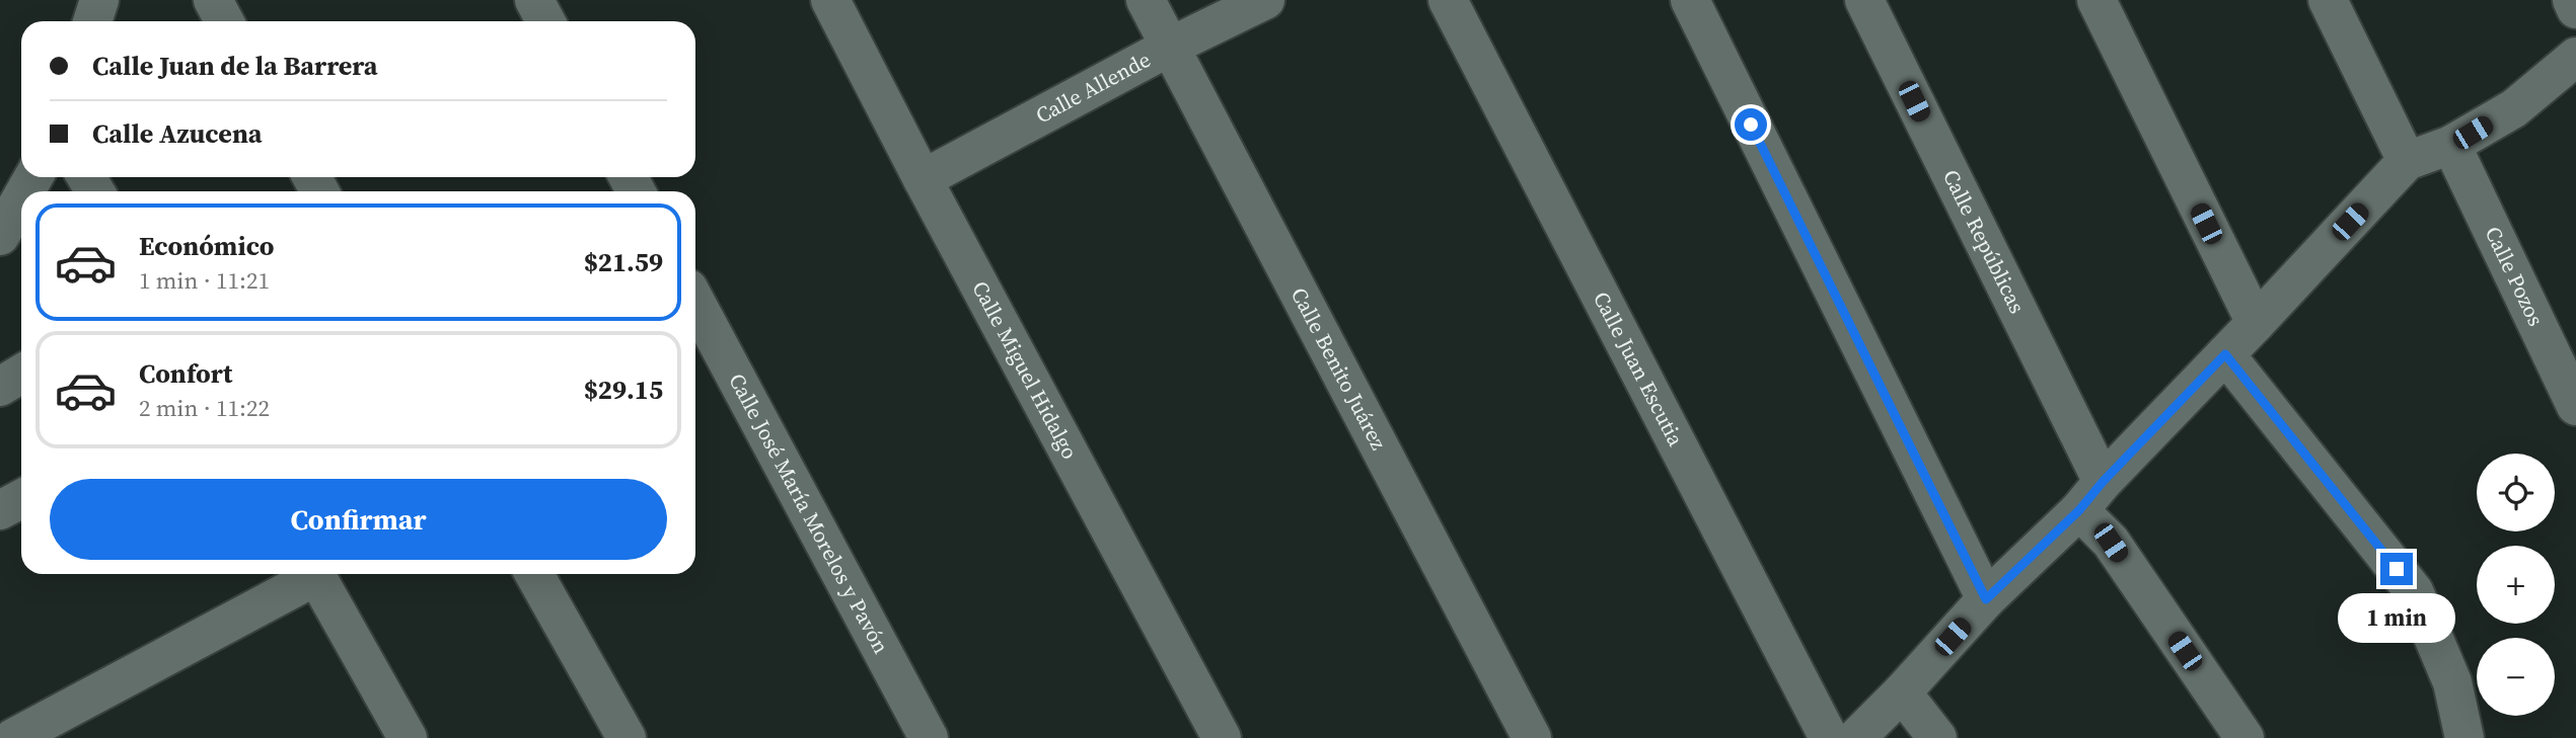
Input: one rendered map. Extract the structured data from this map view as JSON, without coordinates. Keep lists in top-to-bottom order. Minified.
{"streets":{"street":["Calle Allende","Calle Repúblicas","Calle Pozos","Calle Juan Escutia","Calle Miguel Hidalgo","Calle Benito Juárez","Calle José María Morelos y Pavón"]},"crossings":[["Calle Allende","Calle Miguel Hidalgo"],["Calle Allende","Calle Benito Juárez"]],"page":{"banner":["Calle Juan de la Barrera","Calle Azucena"],"list":[{"name":"Económico","note":"1 min · 11:21","value":"$21.59"},{"name":"Confort","note":"2 min · 11:22","value":"$29.15"}],"map_buttons":["+","−"],"buttons":"Confirmar","bubble":"1 min"}}
